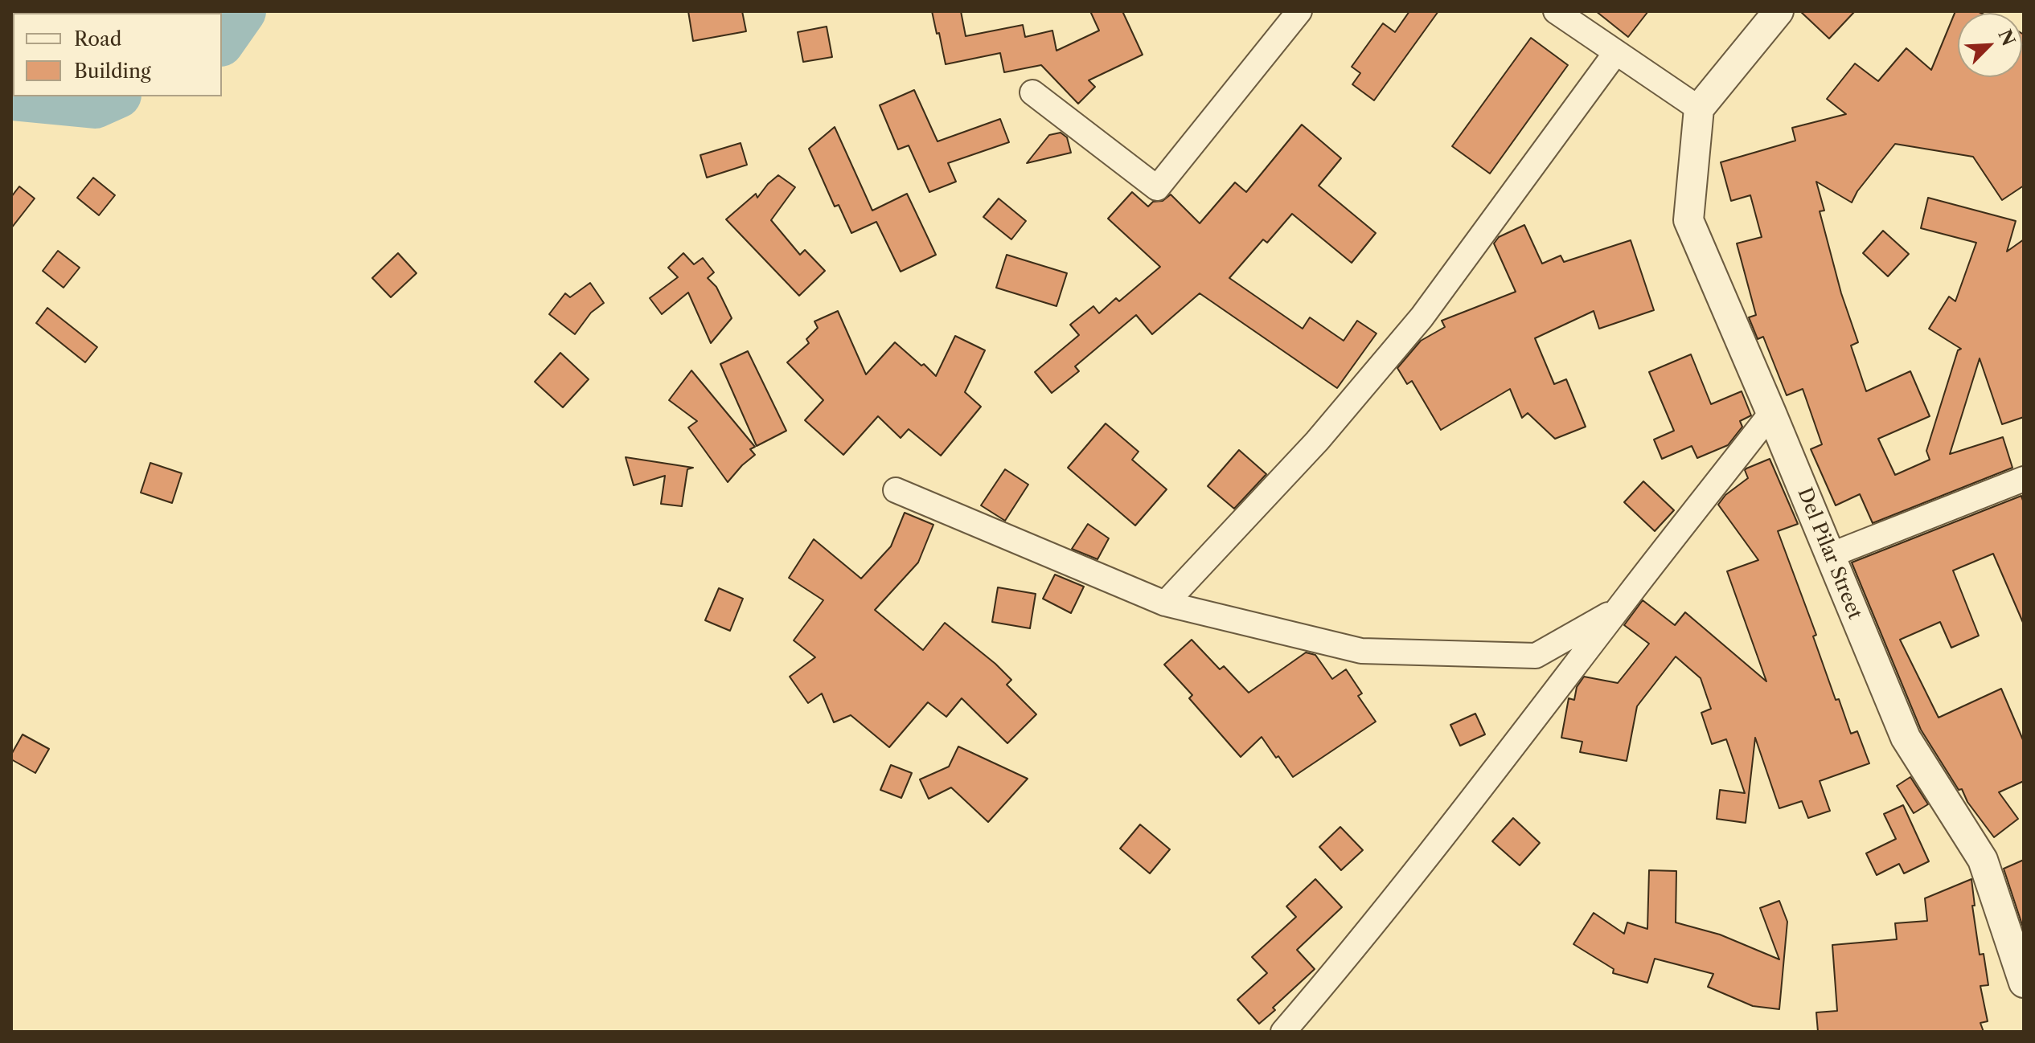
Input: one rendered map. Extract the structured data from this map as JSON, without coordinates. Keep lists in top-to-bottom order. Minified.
{"streets":{"street":["Del Pilar Street"]},"legend":["Road","Building"],"north":"top right"}
